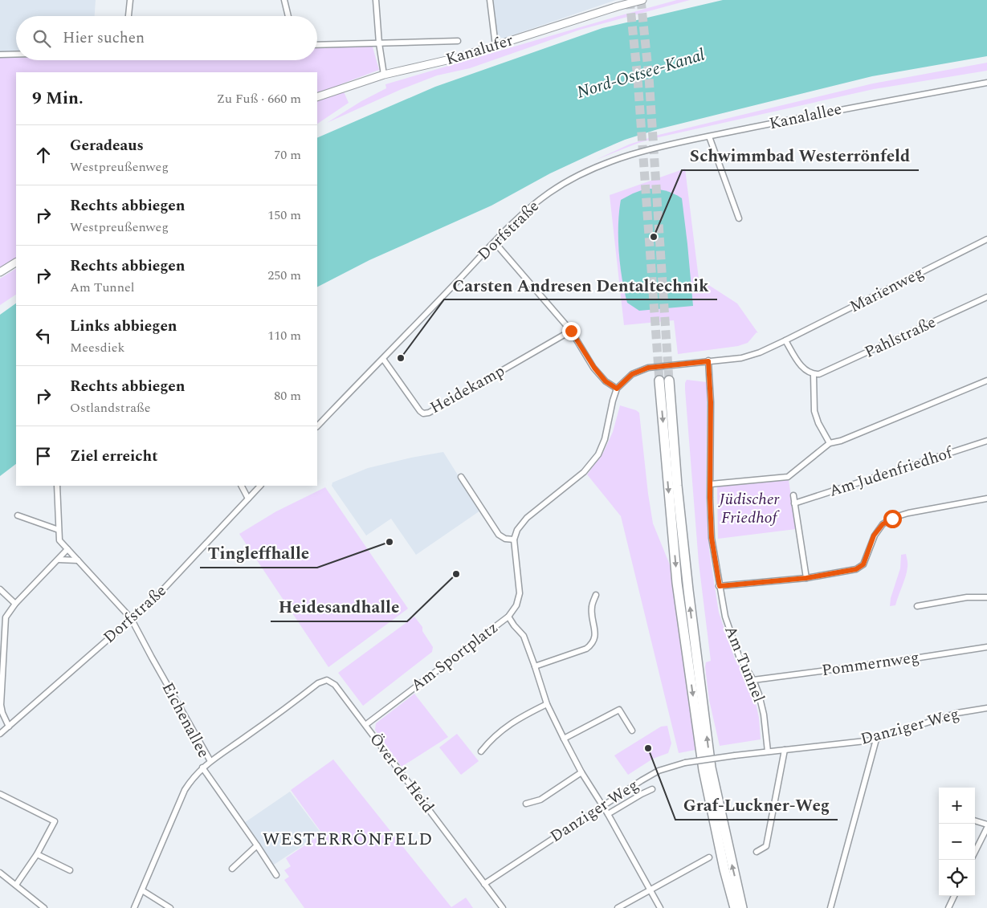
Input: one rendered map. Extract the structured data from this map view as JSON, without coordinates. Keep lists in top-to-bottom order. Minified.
{"streets":{"street":["Kanalufer","Kanalallee","Dorfstraße","Marienweg","Pahlstraße","Heidekamp","Am Judenfriedhof","Am Sportplatz","Am Tunnel","Pommernweg","Eichenallee","Danziger Weg","Över de Heid"]},"crossings":[["Kanalallee","Dorfstraße"],["Dorfstraße","Heidekamp"],["Dorfstraße","Eichenallee"],["Marienweg","Am Tunnel"],["Am Sportplatz","Över de Heid"],["Am Tunnel","Pommernweg"],["Am Tunnel","Danziger Weg"],["Eichenallee","Över de Heid"],["Danziger Weg","Över de Heid"]],"districts":["WESTERRÖNFELD"],"water":["Nord-Ostsee-Kanal"],"parks":["Jüdischer Friedhof"],"places":["Schwimmbad Westerrönfeld","Carsten Andresen Dentaltechnik","Tingleffhalle","Heidesandhalle","Graf-Luckner-Weg"],"page":{"search":"Hier suchen","heading":["9 Min.","Zu Fuß · 660 m"],"list":[["Geradeaus","Westpreußenweg","70 m"],["Rechts abbiegen","Westpreußenweg","150 m"],["Rechts abbiegen","Am Tunnel","250 m"],["Links abbiegen","Meesdiek","110 m"],["Rechts abbiegen","Ostlandstraße","80 m"],"Ziel erreicht"],"map_buttons":["+","−"]}}
